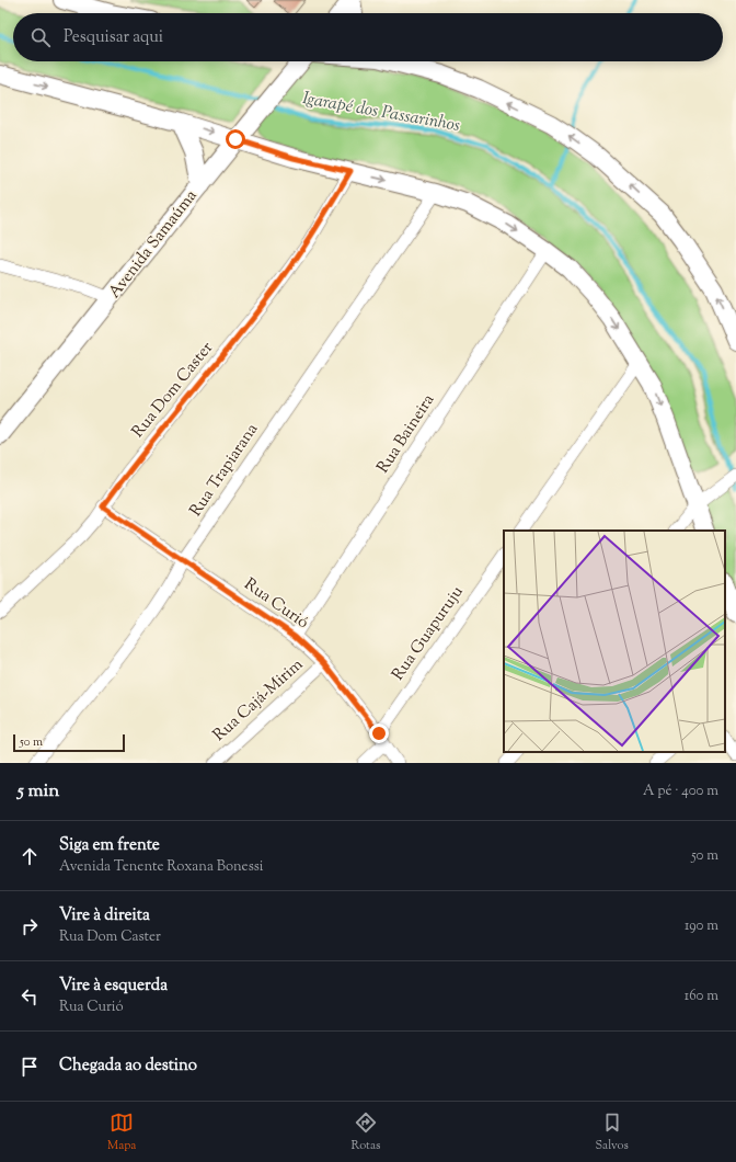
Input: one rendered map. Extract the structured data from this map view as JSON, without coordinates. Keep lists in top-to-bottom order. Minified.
{"streets":{"street":["Avenida Samaúma","Rua Dom Caster","Rua Baineira","Rua Trapiarana","Rua Curió","Rua Guapuruju","Rua Cajá-Mirim"]},"crossings":[["Rua Dom Caster","Rua Curió"],["Rua Baineira","Rua Curió"],["Rua Trapiarana","Rua Curió"],["Rua Curió","Rua Guapuruju"],["Rua Curió","Rua Cajá-Mirim"]],"water":["Igarapé dos Passarinhos"],"scale_bar":"50 m","page":{"search":"Pesquisar aqui","scale":"50 m","heading":["5 min","A pé · 400 m"],"list":[["Siga em frente","Avenida Tenente Roxana Bonessi","50 m"],["Vire à direita","Rua Dom Caster","190 m"],["Vire à esquerda","Rua Curió","160 m"],"Chegada ao destino"],"nav":["Mapa","Rotas","Salvos"]}}
